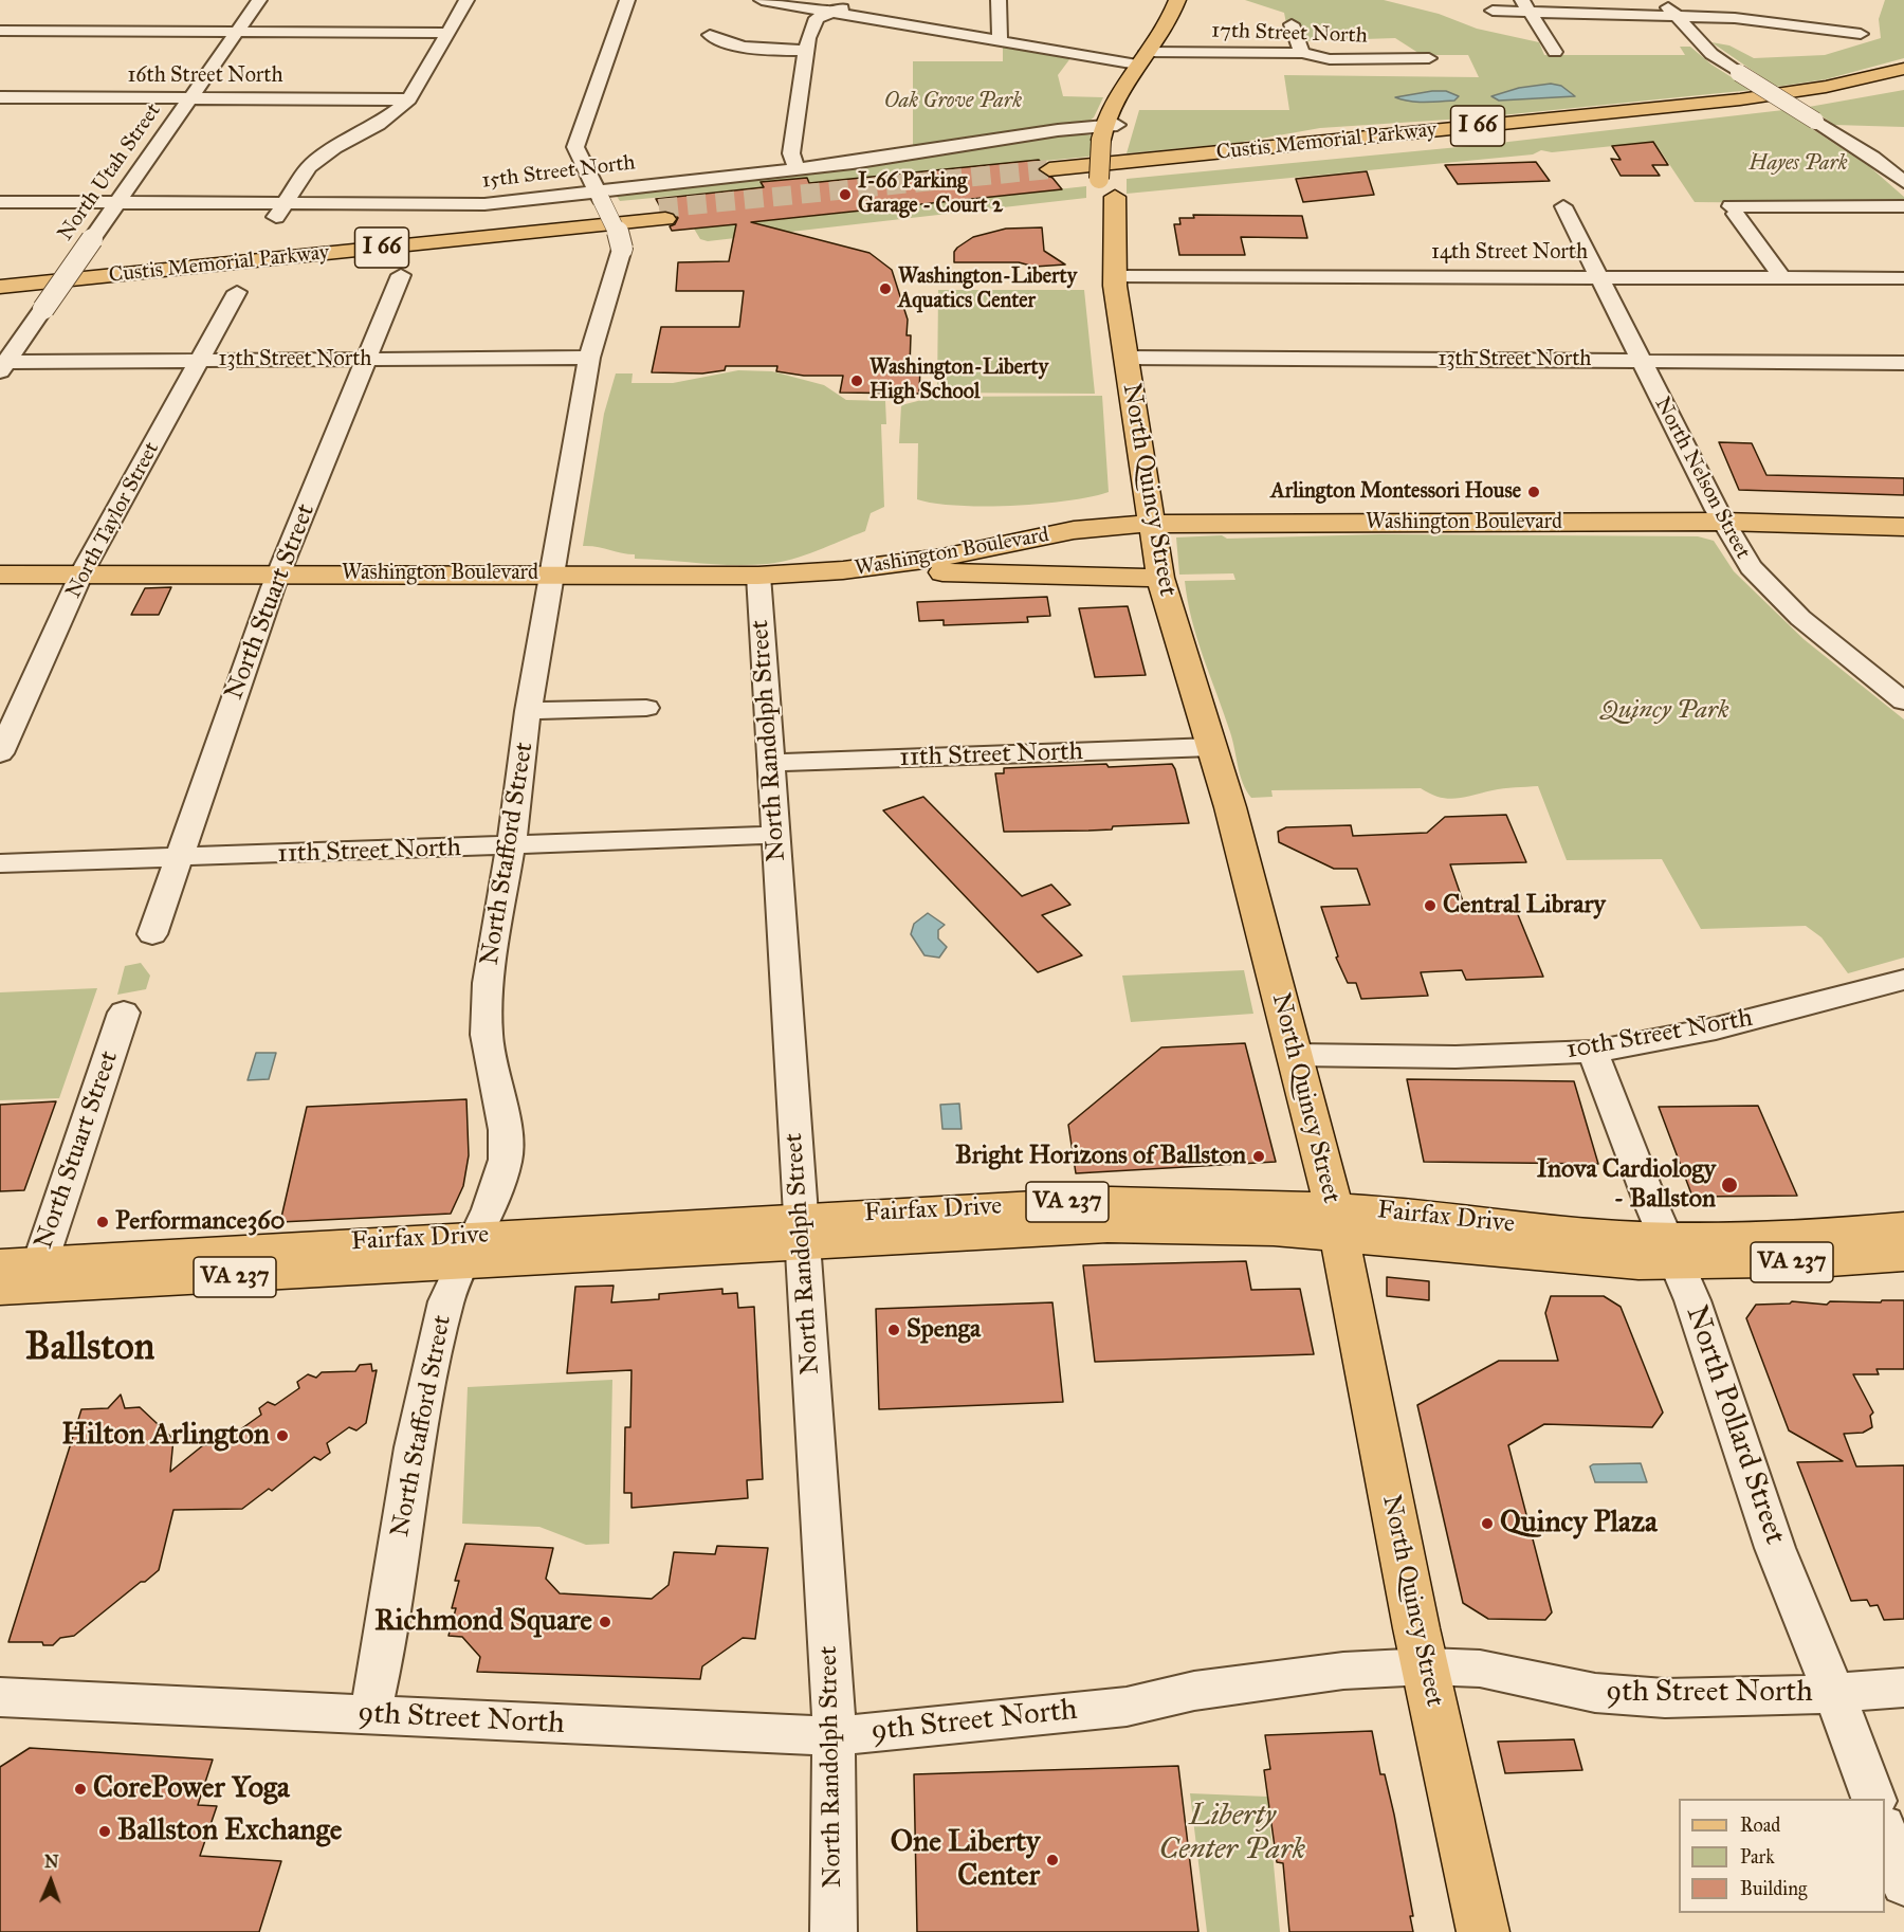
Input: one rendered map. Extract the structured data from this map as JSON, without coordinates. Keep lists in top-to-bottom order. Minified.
{"streets":{"main road":["I 66","Custis Memorial Parkway","North Quincy Street","Washington Boulevard","VA 237","Fairfax Drive"],"street":["17th Street North","16th Street North","North Utah Street","15th Street North","14th Street North","13th Street North","North Nelson Street","North Taylor Street","North Stuart Street","North Randolph Street","11th Street North","North Stafford Street","10th Street North","North Pollard Street","9th Street North"]},"crossings":[["17th Street North","North Quincy Street"],["16th Street North","North Utah Street"],["North Utah Street","15th Street North"],["North Utah Street","13th Street North"],["15th Street North","North Quincy Street"],["15th Street North","North Stafford Street"],["14th Street North","North Nelson Street"],["14th Street North","North Quincy Street"],["13th Street North","North Nelson Street"],["13th Street North","North Quincy Street"],["13th Street North","North Taylor Street"],["13th Street North","North Stuart Street"],["13th Street North","North Stafford Street"],["North Nelson Street","Washington Boulevard"],["North Quincy Street","Washington Boulevard"],["North Quincy Street","11th Street North"],["North Quincy Street","10th Street North"],["North Quincy Street","Fairfax Drive"],["North Quincy Street","9th Street North"],["North Taylor Street","Washington Boulevard"],["Washington Boulevard","North Stuart Street"],["Washington Boulevard","North Randolph Street"],["Washington Boulevard","North Stafford Street"],["North Stuart Street","11th Street North"],["North Stuart Street","Fairfax Drive"],["North Randolph Street","11th Street North"],["North Randolph Street","Fairfax Drive"],["North Randolph Street","9th Street North"],["11th Street North","North Stafford Street"],["North Stafford Street","Fairfax Drive"],["North Stafford Street","9th Street North"],["10th Street North","North Pollard Street"],["Fairfax Drive","North Pollard Street"],["North Pollard Street","9th Street North"]],"districts":["Ballston"],"parks":["Oak Grove Park","Hayes Park","Quincy Park","Liberty Center Park"],"places":["I-66 Parking Garage - Court 2","Washington-Liberty Aquatics Center","Washington-Liberty High School","Arlington Montessori House","Central Library","Bright Horizons of Ballston","Inova Cardiology - Ballston","Performance360","Spenga","Hilton Arlington","Quincy Plaza","Richmond Square","CorePower Yoga","Ballston Exchange","One Liberty Center"],"legend":["Road","Park","Building"],"north":"top"}
